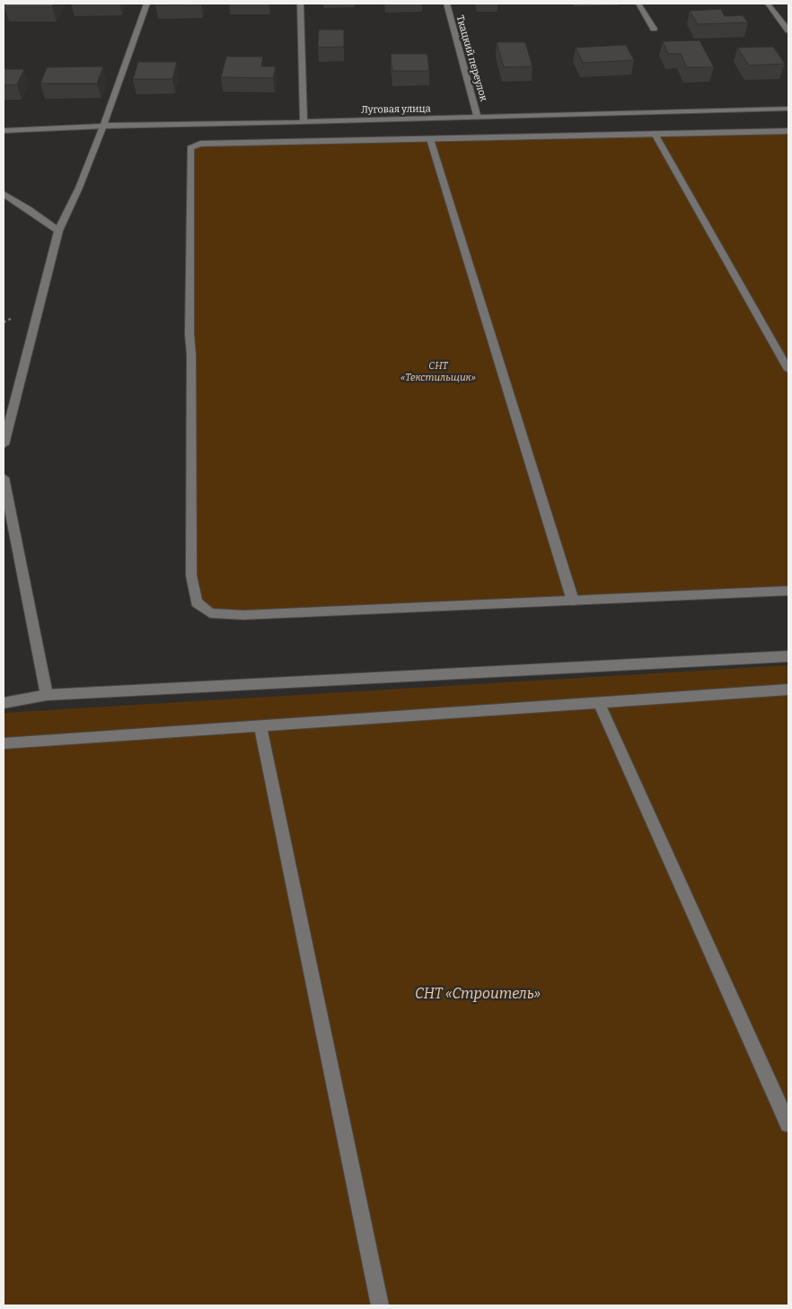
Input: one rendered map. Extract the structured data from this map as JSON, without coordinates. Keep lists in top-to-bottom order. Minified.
{"streets":{"street":["Ткацкий переулок","Луговая улица"]},"crossings":[["Ткацкий переулок","Луговая улица"]],"parks":["СНТ «Текстильщик»","СНТ «Строитель»"]}
